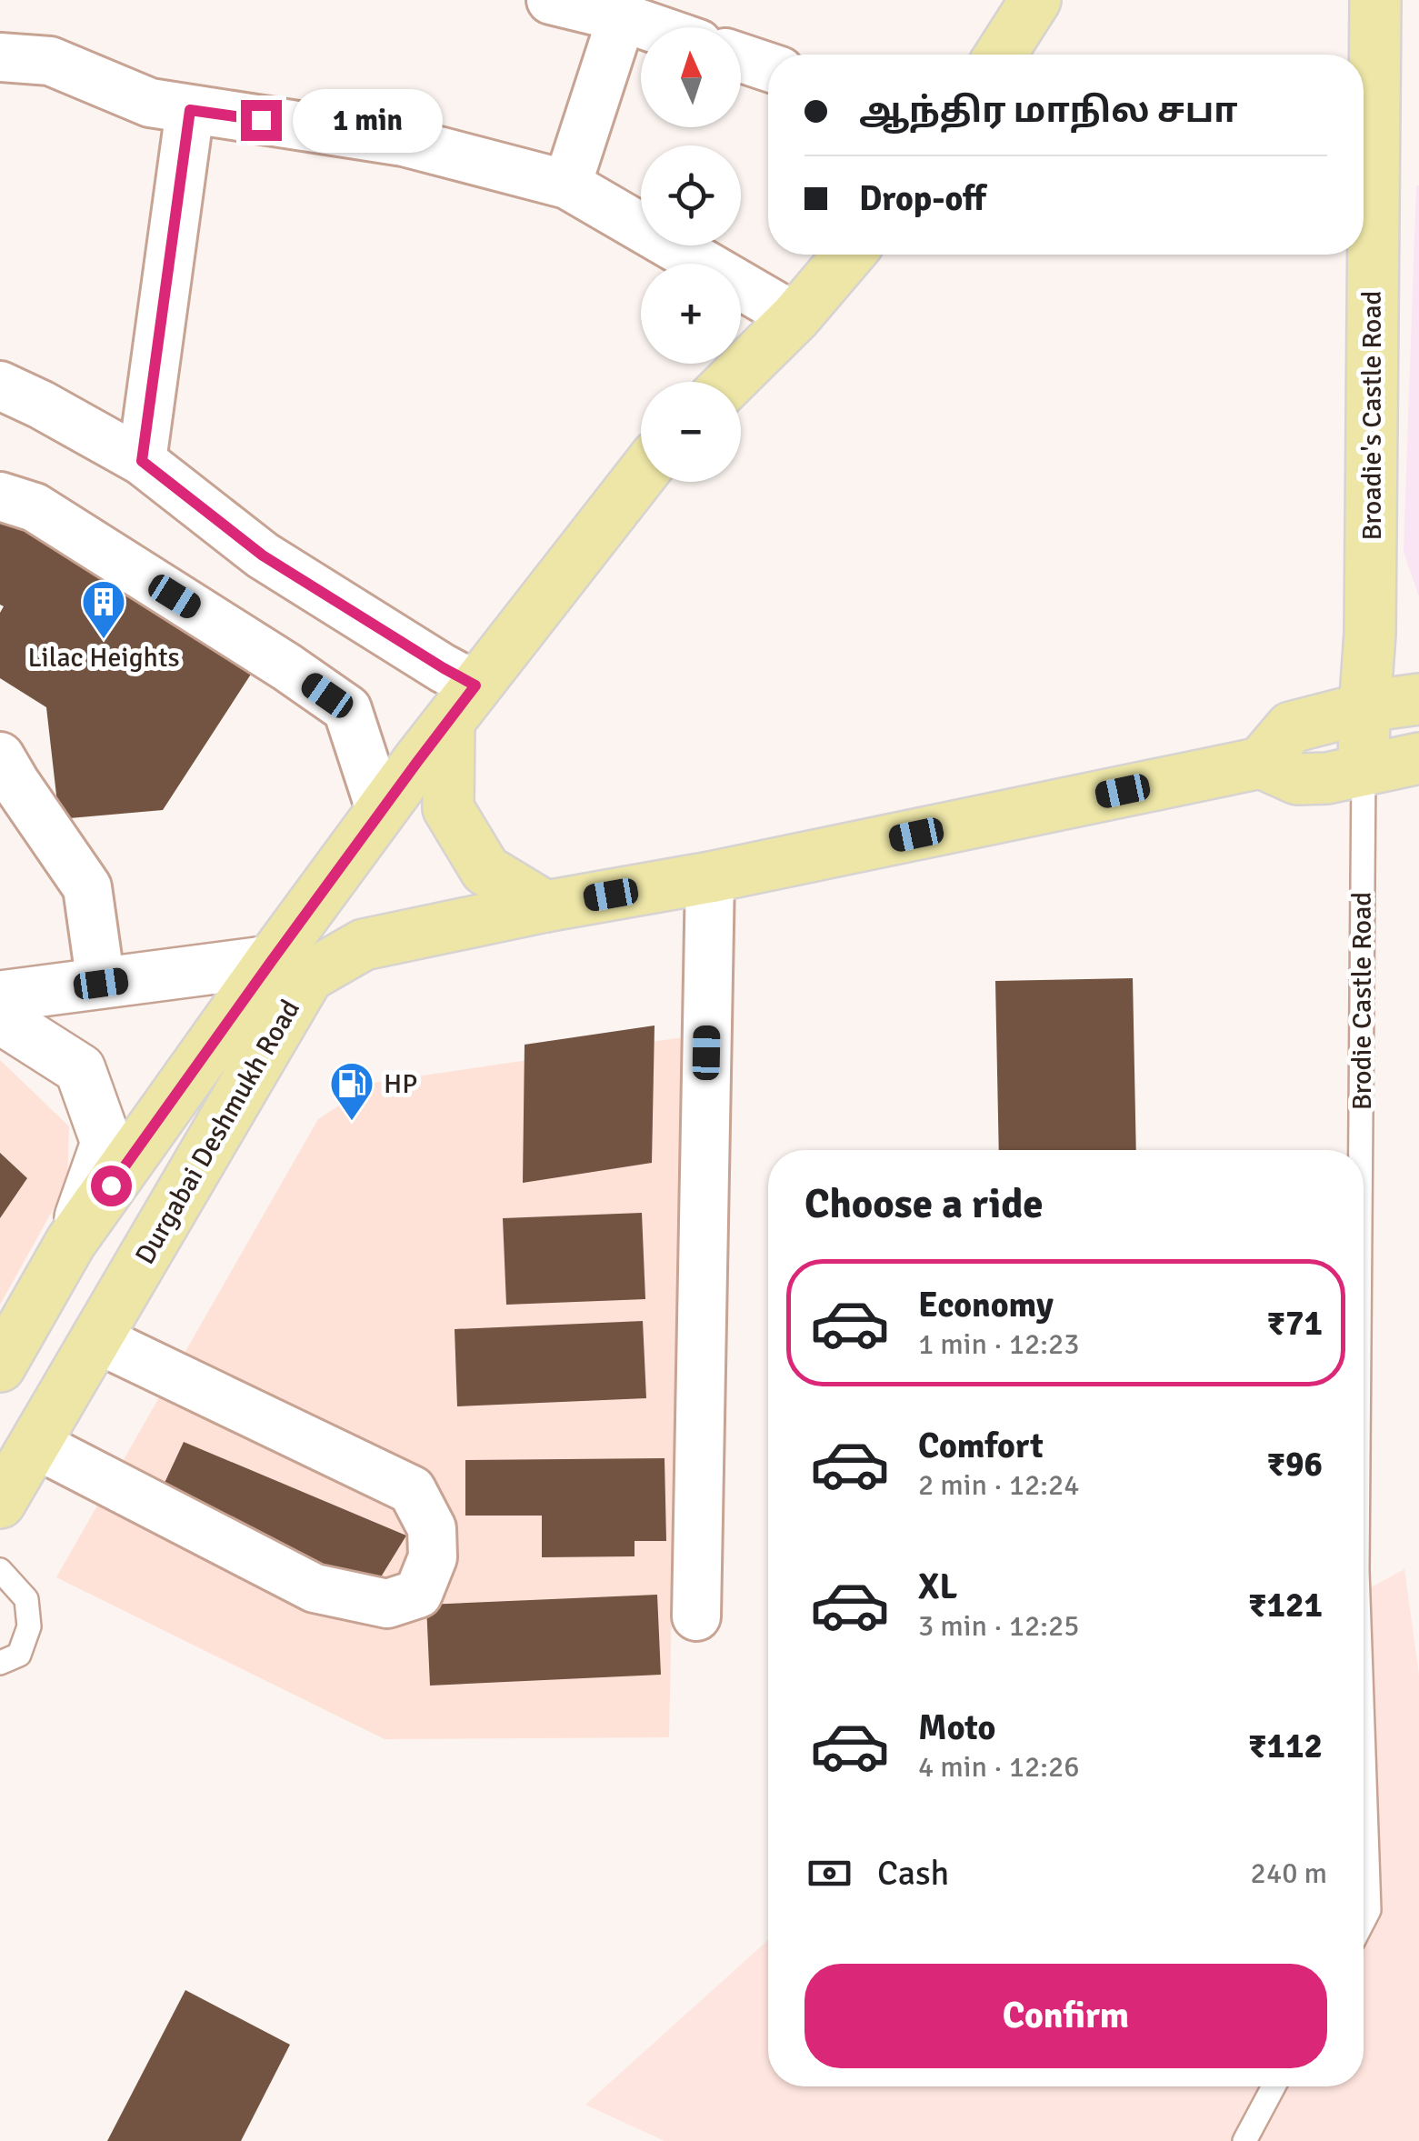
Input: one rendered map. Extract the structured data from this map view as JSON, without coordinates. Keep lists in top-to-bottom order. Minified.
{"streets":{"main road":["Broadie's Castle Road","Brodie Castle Road","Durgabai Deshmukh Road"]},"crossings":[["Broadie's Castle Road","Brodie Castle Road"]],"places":{"building":["Lilac Heights"],"fuel station":["HP"]},"north":"top","page":{"map_buttons":["+","−"],"banner":["ஆந்திர மாநில சபா","Drop-off"],"bubble":"1 min","heading":"Choose a ride","list":[{"name":"Economy","note":"1 min · 12:23","value":"₹71"},{"name":"Comfort","note":"2 min · 12:24","value":"₹96"},{"name":"XL","note":"3 min · 12:25","value":"₹121"},{"name":"Moto","note":"4 min · 12:26","value":"₹112"}],"pay":["Cash","240 m"],"buttons":"Confirm"}}
